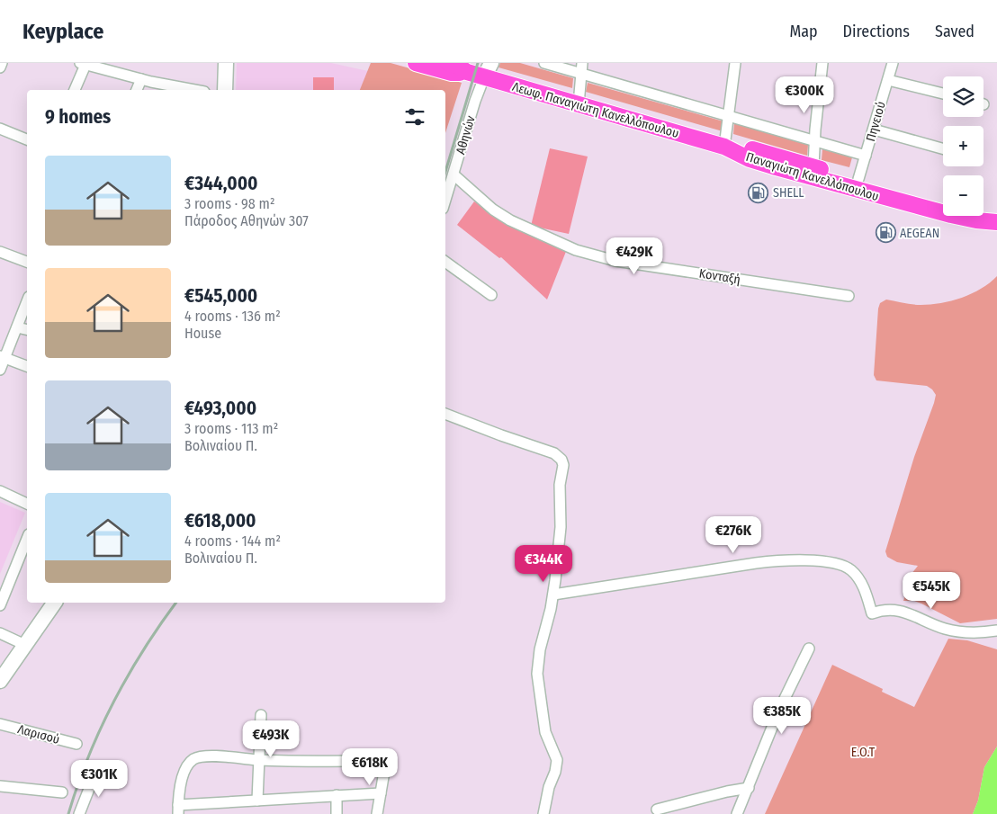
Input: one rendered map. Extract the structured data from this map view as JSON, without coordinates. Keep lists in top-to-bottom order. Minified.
{"streets":{"main road":["Λεωφ. Παναγιώτη Κανελλόπουλου","Παναγιώτη Κανελλόπουλου"],"street":["Πηνειού","Αθηνών","Κονταξή","Λαρισού"]},"crossings":[["Λεωφ. Παναγιώτη Κανελλόπουλου","Αθηνών"],["Λεωφ. Παναγιώτη Κανελλόπουλου","Παναγιώτη Κανελλόπουλου"],["Πηνειού","Παναγιώτη Κανελλόπουλου"],["Αθηνών","Κονταξή"]],"parks":["E.O.T"],"places":{"fuel station":["SHELL","AEGEAN"]},"page":{"header":"Keyplace","nav":["Map","Directions","Saved"],"map_buttons":["+","−"],"price":["€300K","€429K","€276K","€344K","€545K","€385K","€493K","€618K","€301K"],"heading":"9 homes","list":[{"name":"€344,000","note":"3 rooms · 98 m² · Πάροδος Αθηνών 307"},{"name":"€545,000","note":"4 rooms · 136 m² · House"},{"name":"€493,000","note":"3 rooms · 113 m² · Βολιναίου Π."},{"name":"€618,000","note":"4 rooms · 144 m² · Βολιναίου Π."}]}}
